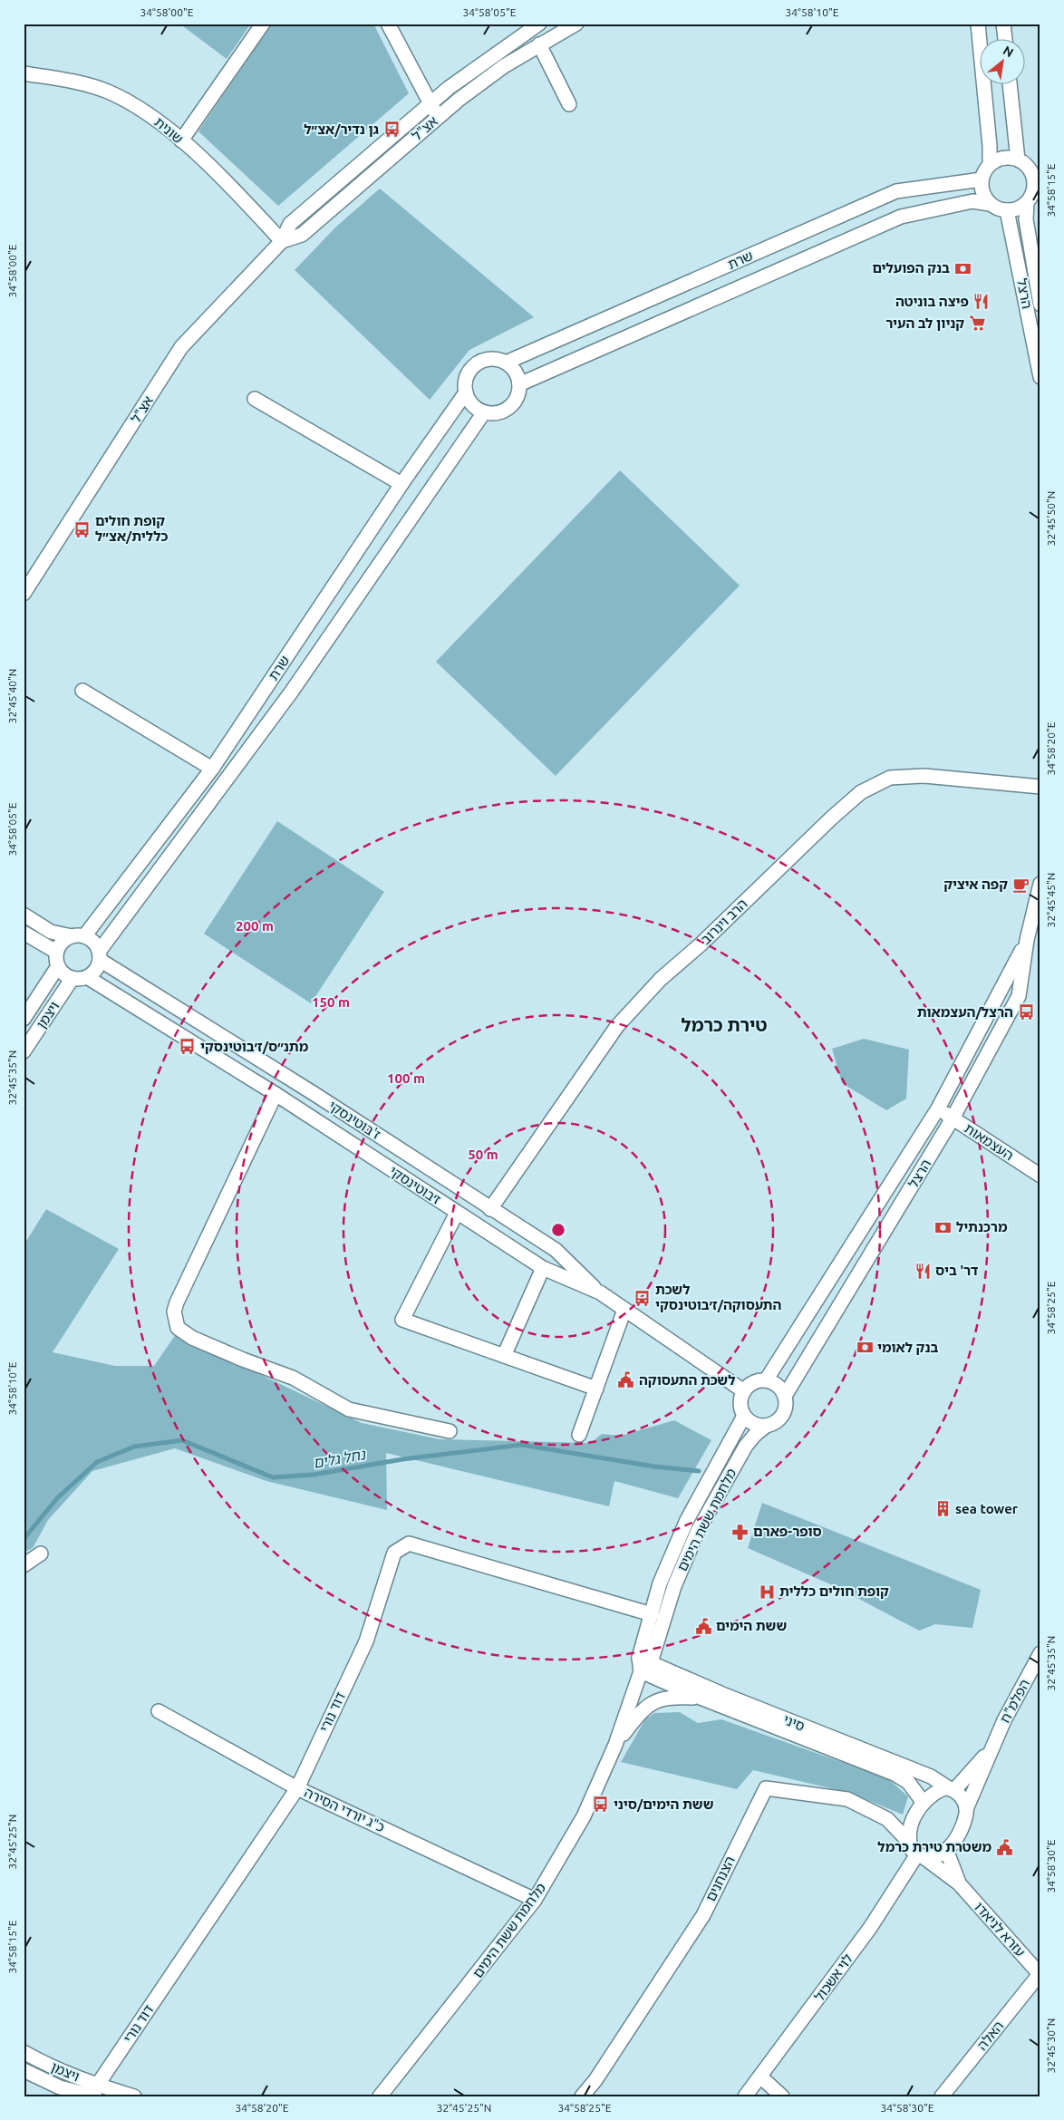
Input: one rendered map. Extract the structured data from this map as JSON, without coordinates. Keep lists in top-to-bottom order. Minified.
{"streets":{"street":["אצ\"ל","שונית","שרת","הרצל","הרב וינרוב","ויצמן","ז'בוטינסקי","העצמאות","ז׳בוטינסקי","מלחמת ששת הימים","הפלמ\"ח","דוד נורי","סיני","כ\"ג יורדי הסירה","הצנחנים","עזרא לניאדו","לוי אשכול","האלה"]},"crossings":[["אצ\"ל","שונית"],["שרת","הרצל"],["שרת","ויצמן"],["שרת","ז'בוטינסקי"],["שרת","ז׳בוטינסקי"],["הרצל","העצמאות"],["הרצל","ז׳בוטינסקי"],["הרצל","מלחמת ששת הימים"],["הרב וינרוב","ז'בוטינסקי"],["ויצמן","ז'בוטינסקי"],["ויצמן","ז׳בוטינסקי"],["ויצמן","דוד נורי"],["ז'בוטינסקי","ז׳בוטינסקי"],["ז׳בוטינסקי","מלחמת ששת הימים"],["מלחמת ששת הימים","דוד נורי"],["מלחמת ששת הימים","סיני"],["מלחמת ששת הימים","כ\"ג יורדי הסירה"],["הפלמ\"ח","סיני"],["הפלמ\"ח","הצנחנים"],["הפלמ\"ח","עזרא לניאדו"],["הפלמ\"ח","לוי אשכול"],["דוד נורי","כ\"ג יורדי הסירה"],["סיני","הצנחנים"],["סיני","עזרא לניאדו"],["סיני","לוי אשכול"],["הצנחנים","עזרא לניאדו"],["הצנחנים","לוי אשכול"],["עזרא לניאדו","לוי אשכול"],["עזרא לניאדו","האלה"]],"districts":["טירת כרמל"],"water":["נחל גלים"],"places":{"bus stop":["גן נדיר/אצ״ל","קופת חולים כללית/אצ״ל","הרצל/העצמאות","מתנ״ס/ז׳בוטינסקי","לשכת התעסוקה/ז׳בוטינסקי","ששת הימים/סיני"],"bank":["בנק הפועלים","מרכנתיל","בנק לאומי"],"restaurant":["פיצה בוניטה","דר' ביס"],"supermarket":["קניון לב העיר"],"cafe":["קפה איציק"],"public building":["לשכת התעסוקה","ששת הימים","משטרת טירת כרמל"],"building":["sea tower"],"pharmacy":["סופר-פארם"],"hospital":["קופת חולים כללית"]},"north":"top right","coordinates":["34°58'00\"E","34°58'05\"E","34°58'10\"E","34°58'15\"E","32°45'50\"N","32°45'40\"N","34°58'20\"E","32°45'45\"N","32°45'35\"N","34°58'25\"E","32°45'25\"N","34°58'30\"E","32°45'30\"N"],"rings":["200 m","150 m","100 m","50 m"]}
